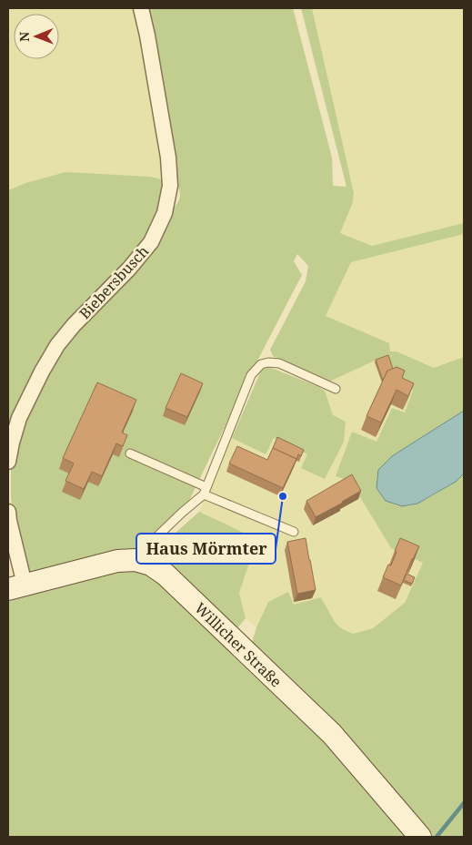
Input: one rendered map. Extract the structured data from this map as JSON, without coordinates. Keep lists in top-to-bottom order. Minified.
{"streets":{"street":["Biebersbusch","Willicher Straße"]},"places":["Haus Mörmter"],"north":"left"}
